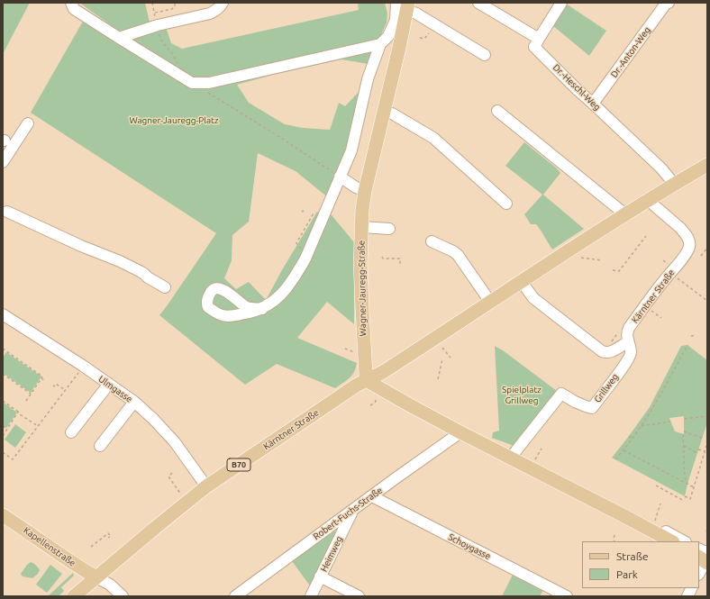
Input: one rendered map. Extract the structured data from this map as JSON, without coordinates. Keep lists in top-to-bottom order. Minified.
{"streets":{"main road":["Wagner-Jauregg-Straße","Kärntner Straße","B70","Kapellenstraße"],"street":["Dr.-Anton-Weg","Dr.-Heschl-Weg","Grillweg","Ulmgasse","Robert-Fuchs-Straße","Schoygasse","Heimweg"]},"crossings":[["Dr.-Anton-Weg","Dr.-Heschl-Weg"],["Dr.-Heschl-Weg","Kärntner Straße"],["Wagner-Jauregg-Straße","Kärntner Straße"],["Kärntner Straße","Grillweg"],["Kärntner Straße","Ulmgasse"],["Kärntner Straße","Kapellenstraße"],["Robert-Fuchs-Straße","Schoygasse"],["Robert-Fuchs-Straße","Heimweg"]],"parks":["Wagner-Jauregg-Platz","Spielplatz Grillweg"],"legend":["Straße","Park"]}
